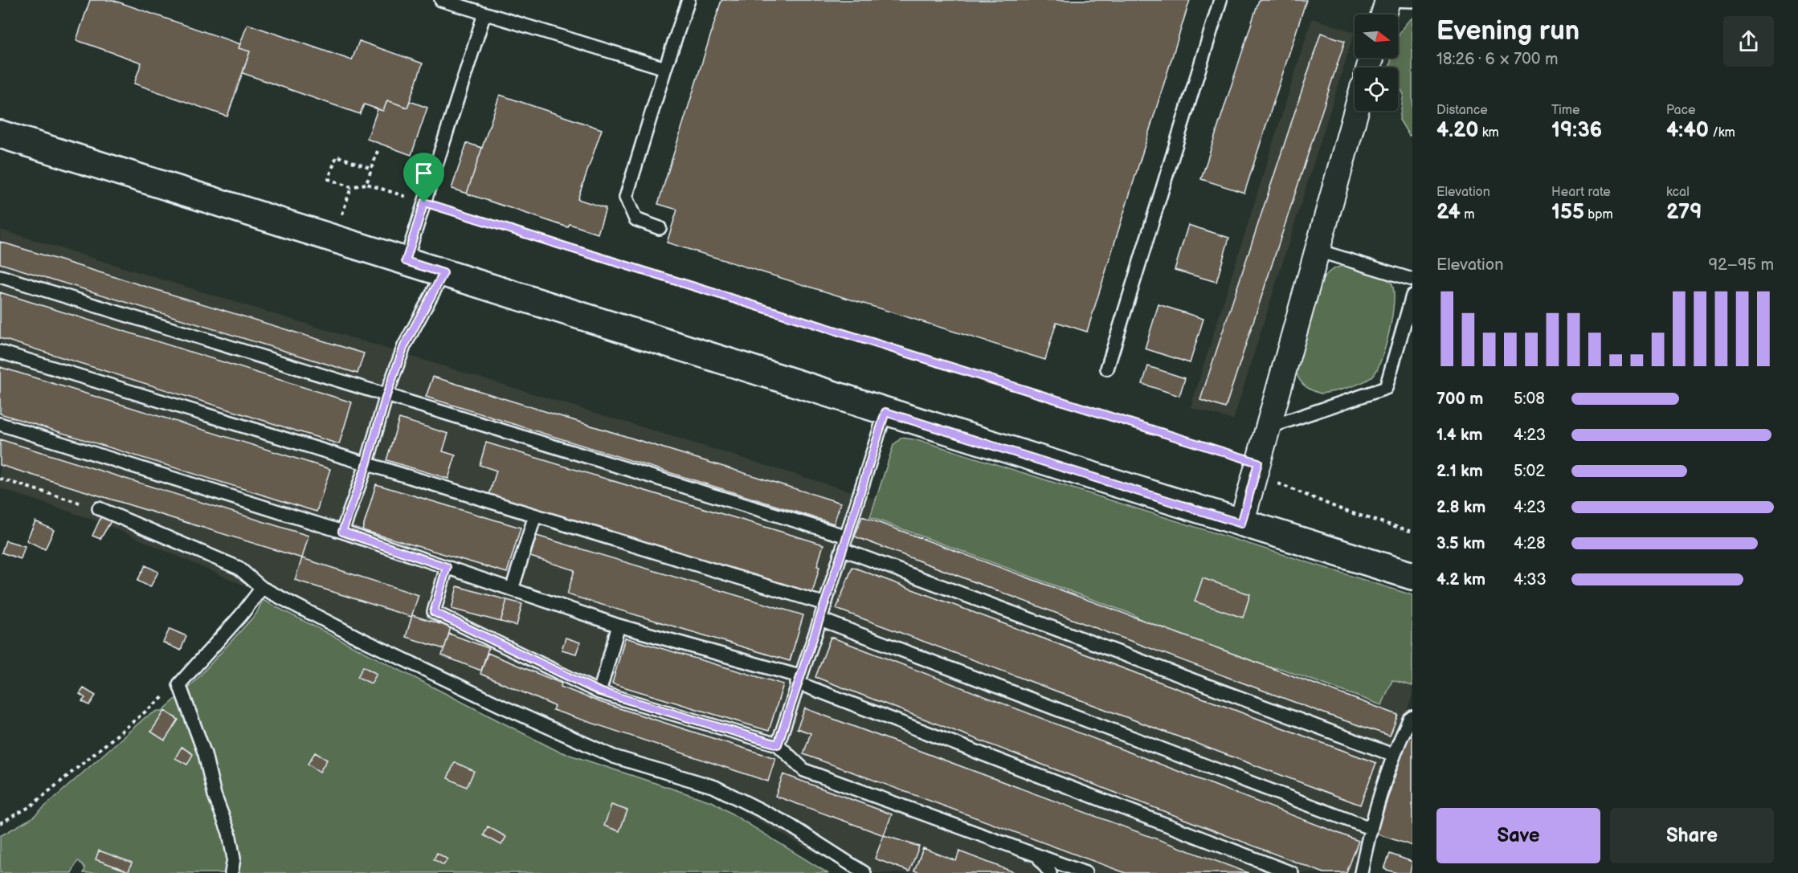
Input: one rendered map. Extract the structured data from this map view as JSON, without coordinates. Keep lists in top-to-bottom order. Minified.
{"north":"right","page":{"heading":["Evening run","18:26 · 6 × 700 m"],"stats":[["Distance","4.20 km"],["Time","19:36"],["Pace","4:40 /km"],["Elevation","24 m"],["Heart rate","155 bpm"],["kcal","279"]],"chart":["Elevation","92–95 m"],"list":[{"name":"700 m","note":"5:08"},{"name":"1.4 km","note":"4:23"},{"name":"2.1 km","note":"5:02"},{"name":"2.8 km","note":"4:23"},{"name":"3.5 km","note":"4:28"},{"name":"4.2 km","note":"4:33"}],"buttons":["Save","Share"]}}
